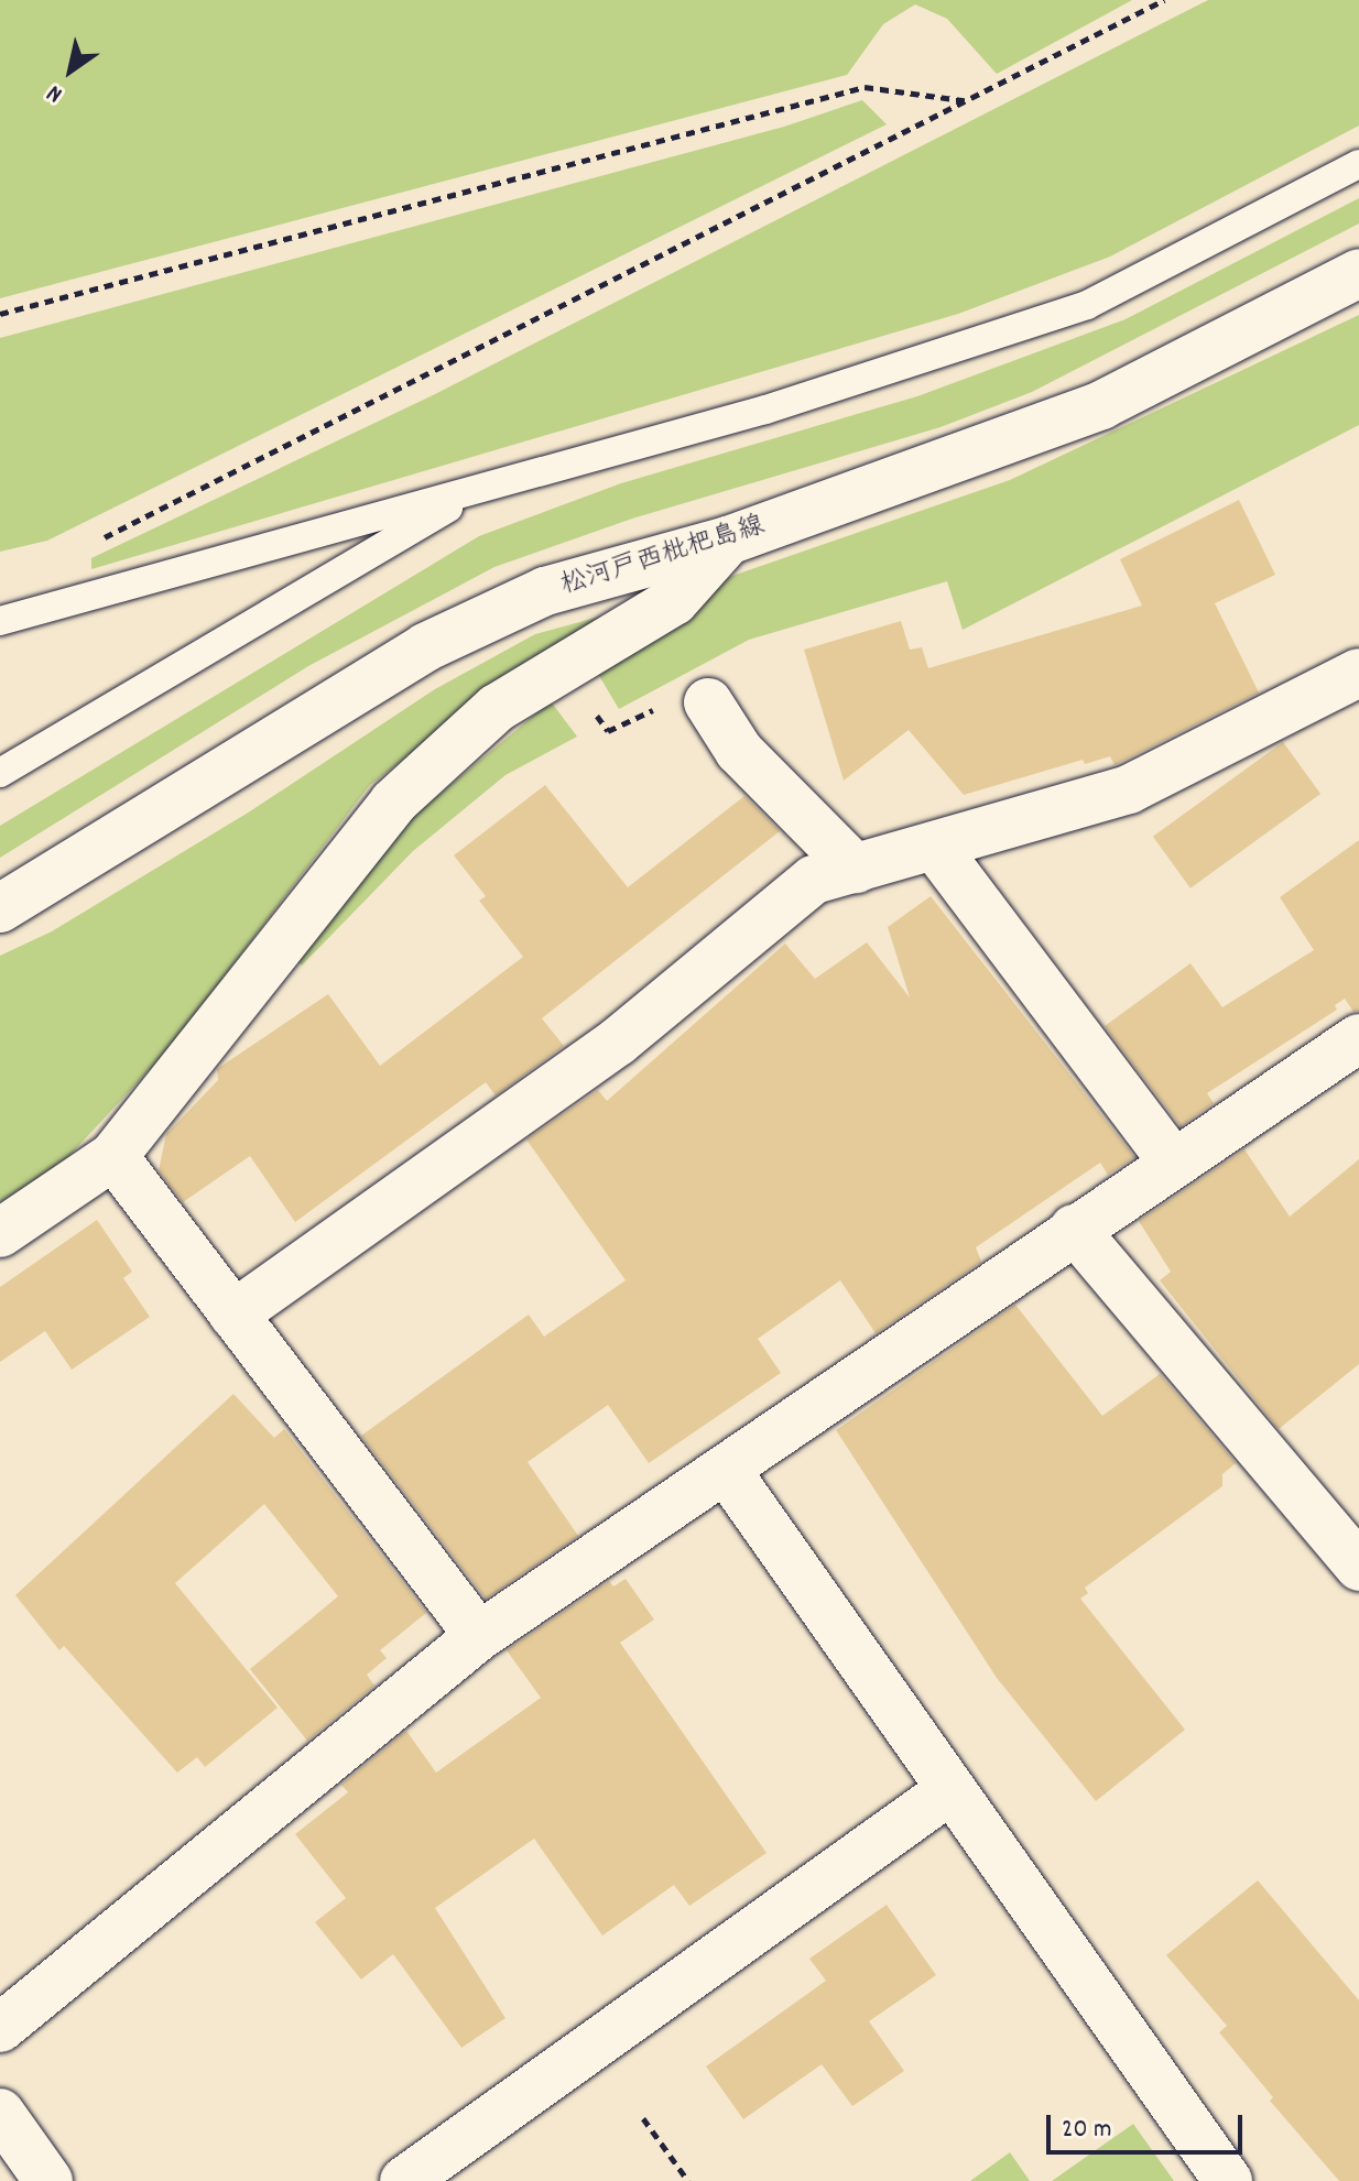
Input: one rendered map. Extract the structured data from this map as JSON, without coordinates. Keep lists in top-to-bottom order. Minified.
{"streets":{"street":["松河戸西枇杷島線"]},"scale_bar":"20 m","north":"bottom left"}
